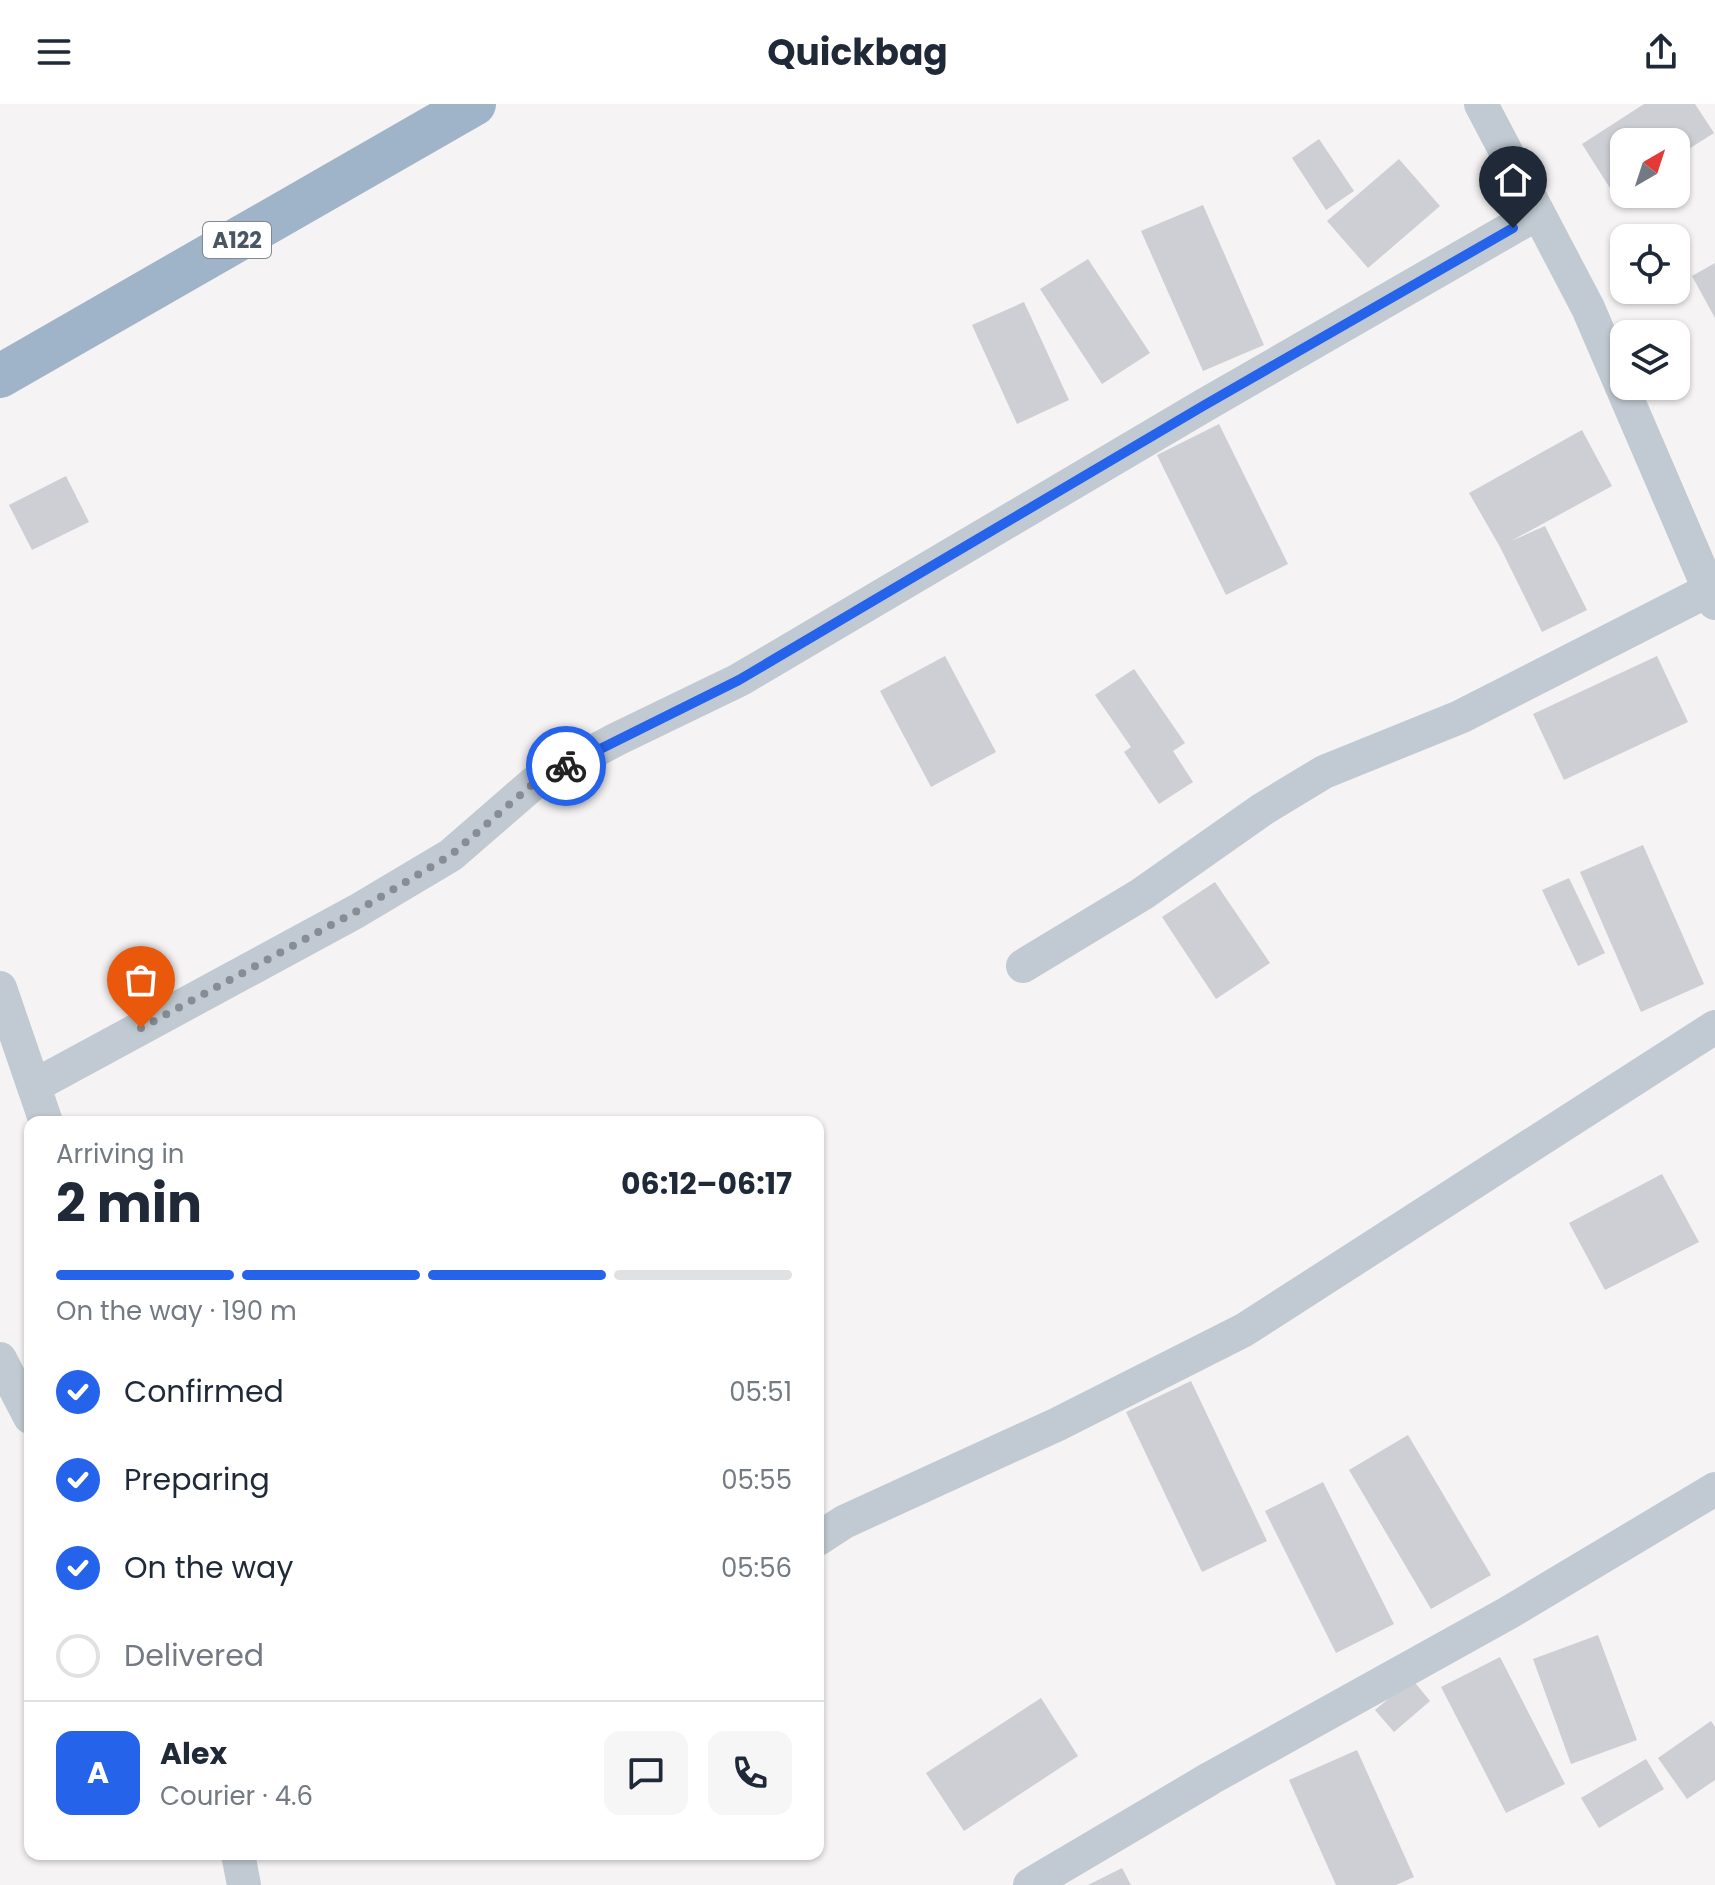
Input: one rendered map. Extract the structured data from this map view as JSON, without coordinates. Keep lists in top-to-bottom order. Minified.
{"streets":{"highway":["A122"]},"north":"top right","page":{"header":"Quickbag","heading":["2 min","Arriving in","06:12–06:17"],"panel":["Alex","Courier · 4.6"],"bar":"On the way · 190 m","list":[["Confirmed","05:51"],["Preparing","05:55"],["On the way","05:56"],"Delivered"],"round":"A"}}
